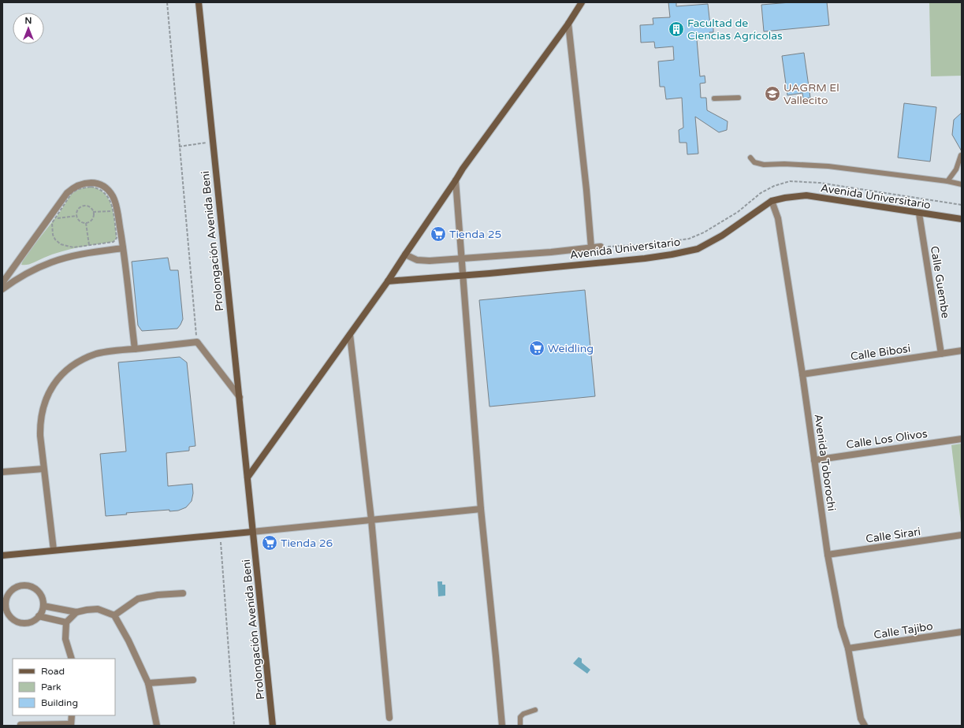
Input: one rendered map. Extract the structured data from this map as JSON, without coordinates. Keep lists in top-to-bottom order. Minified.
{"streets":{"street":["Avenida Universitario","Prolongación Avenida Beni","Calle Guembe","Calle Bibosi","Calle Los Olivos","Avenida Toborochi","Calle Sirari","Calle Tajibo"]},"crossings":[["Avenida Universitario","Calle Guembe"],["Avenida Universitario","Avenida Toborochi"],["Calle Guembe","Calle Bibosi"],["Calle Bibosi","Avenida Toborochi"],["Calle Los Olivos","Avenida Toborochi"],["Avenida Toborochi","Calle Sirari"],["Avenida Toborochi","Calle Tajibo"]],"places":{"building":["Facultad de Ciencias Agrícolas"],"school or university":["UAGRM El Vallecito"],"supermarket":["Tienda 25","Weidling","Tienda 26"]},"legend":["Road","Park","Building"],"north":"top"}
